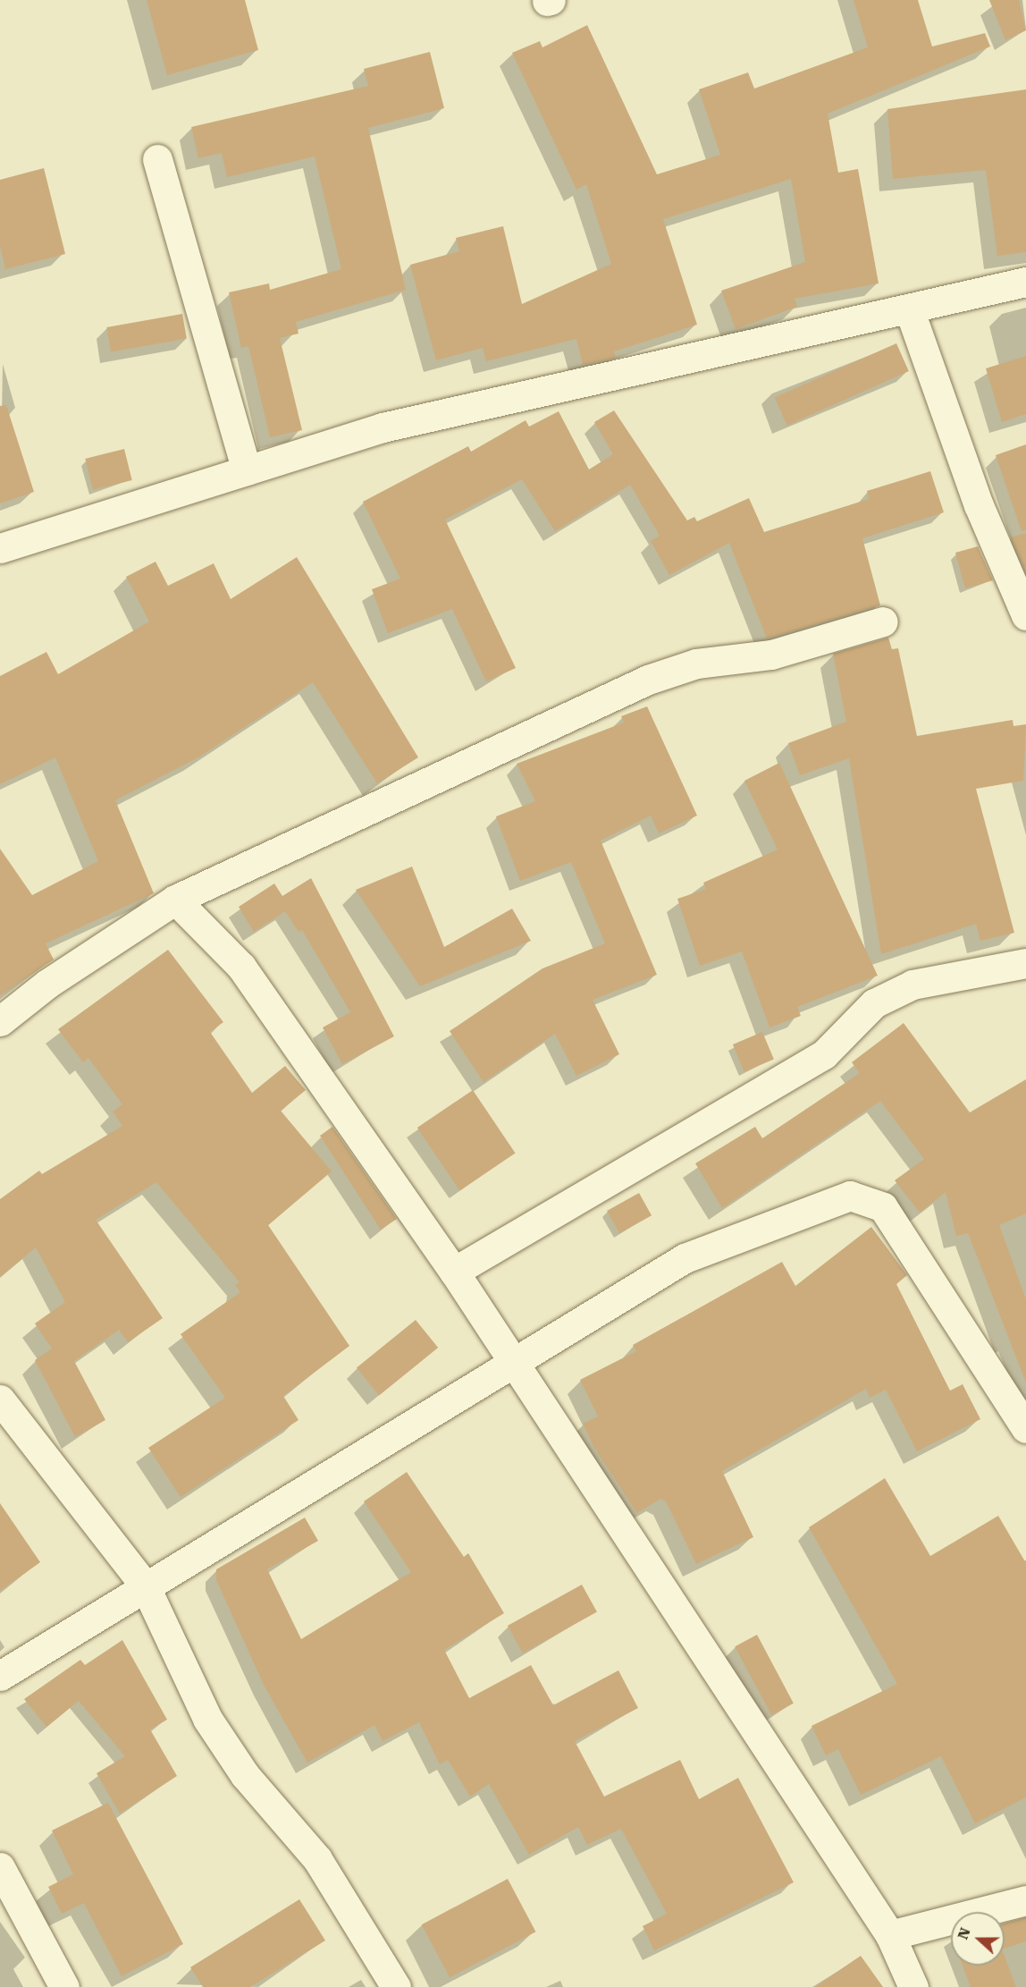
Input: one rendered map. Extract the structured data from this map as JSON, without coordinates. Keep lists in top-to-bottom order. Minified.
{"north":"left"}
